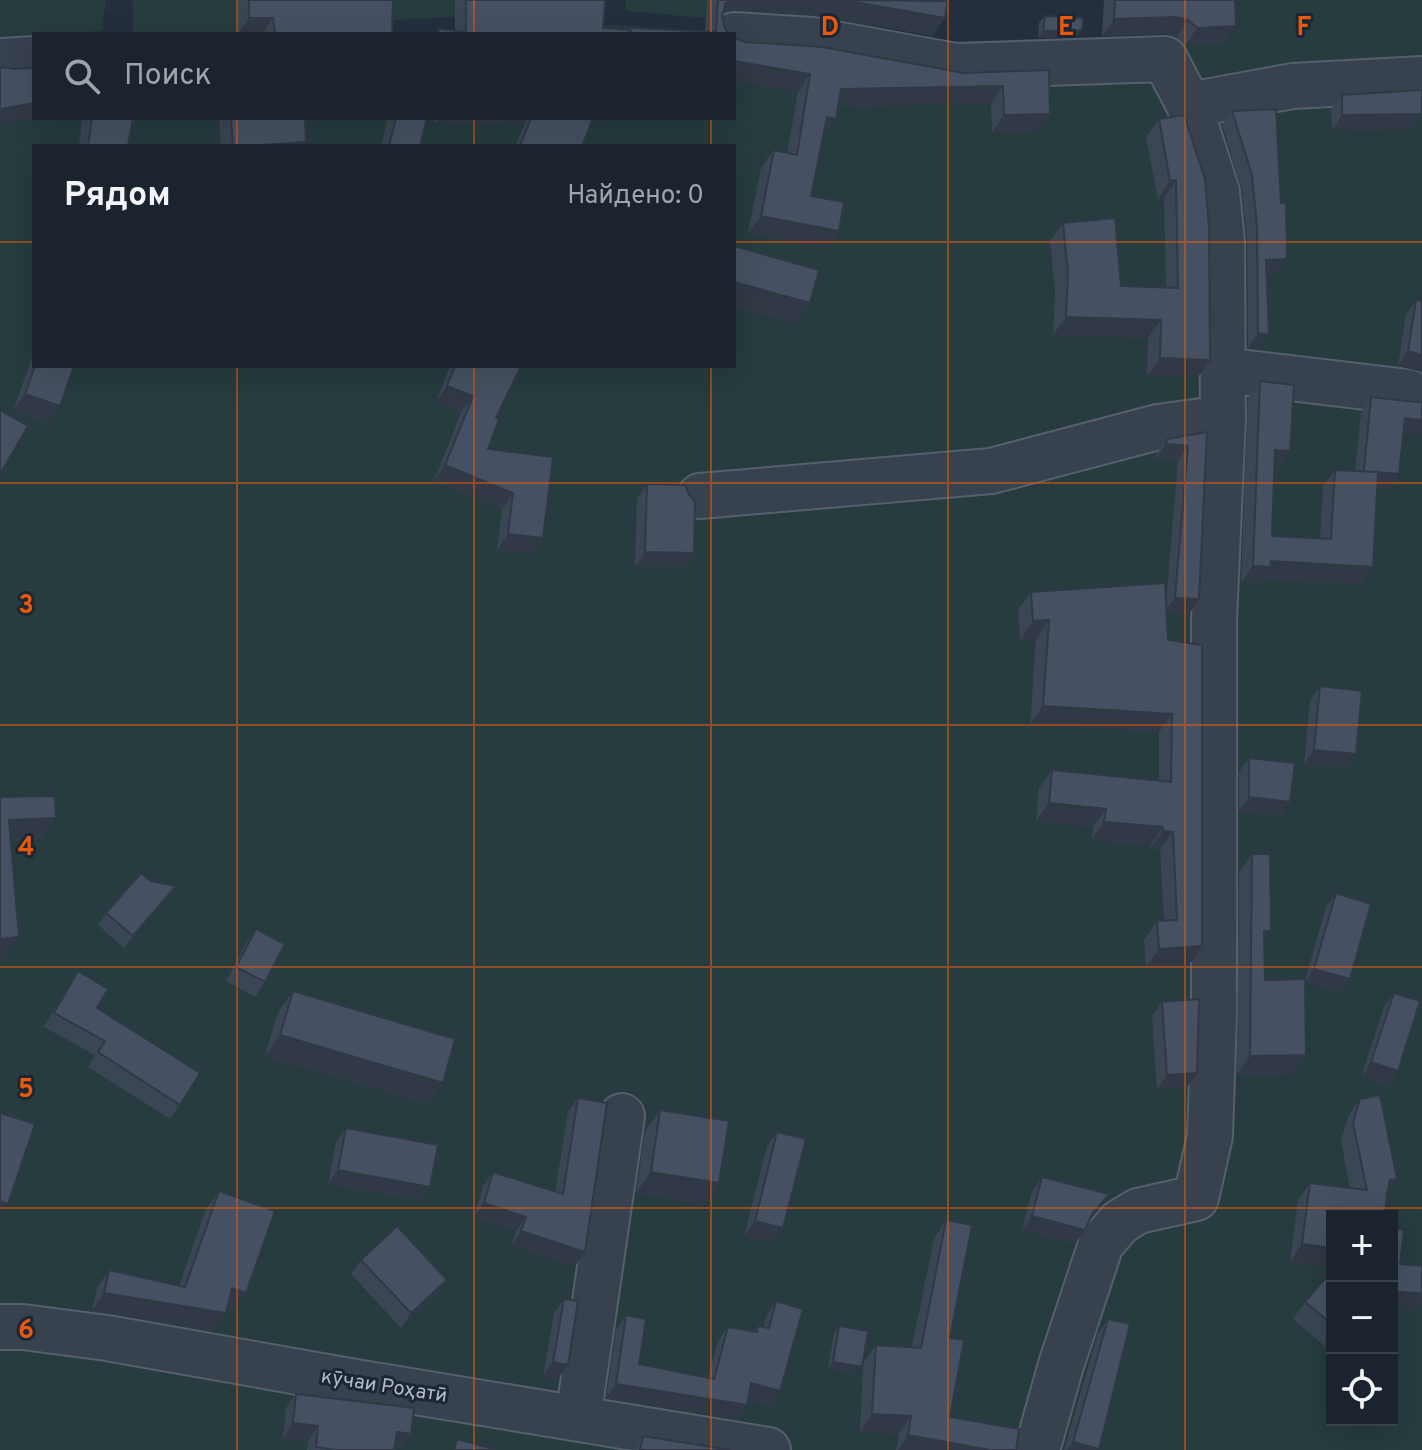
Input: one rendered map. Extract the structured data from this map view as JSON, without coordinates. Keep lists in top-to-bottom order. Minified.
{"streets":{"street":["кӯчаи Роҳатӣ"]},"page":{"search":"Поиск","heading":["Рядом","Найдено: 0"],"map_buttons":["+","−"]},"grid":{"columns":["D","E","F"],"rows":["3","4","5","6"]}}
